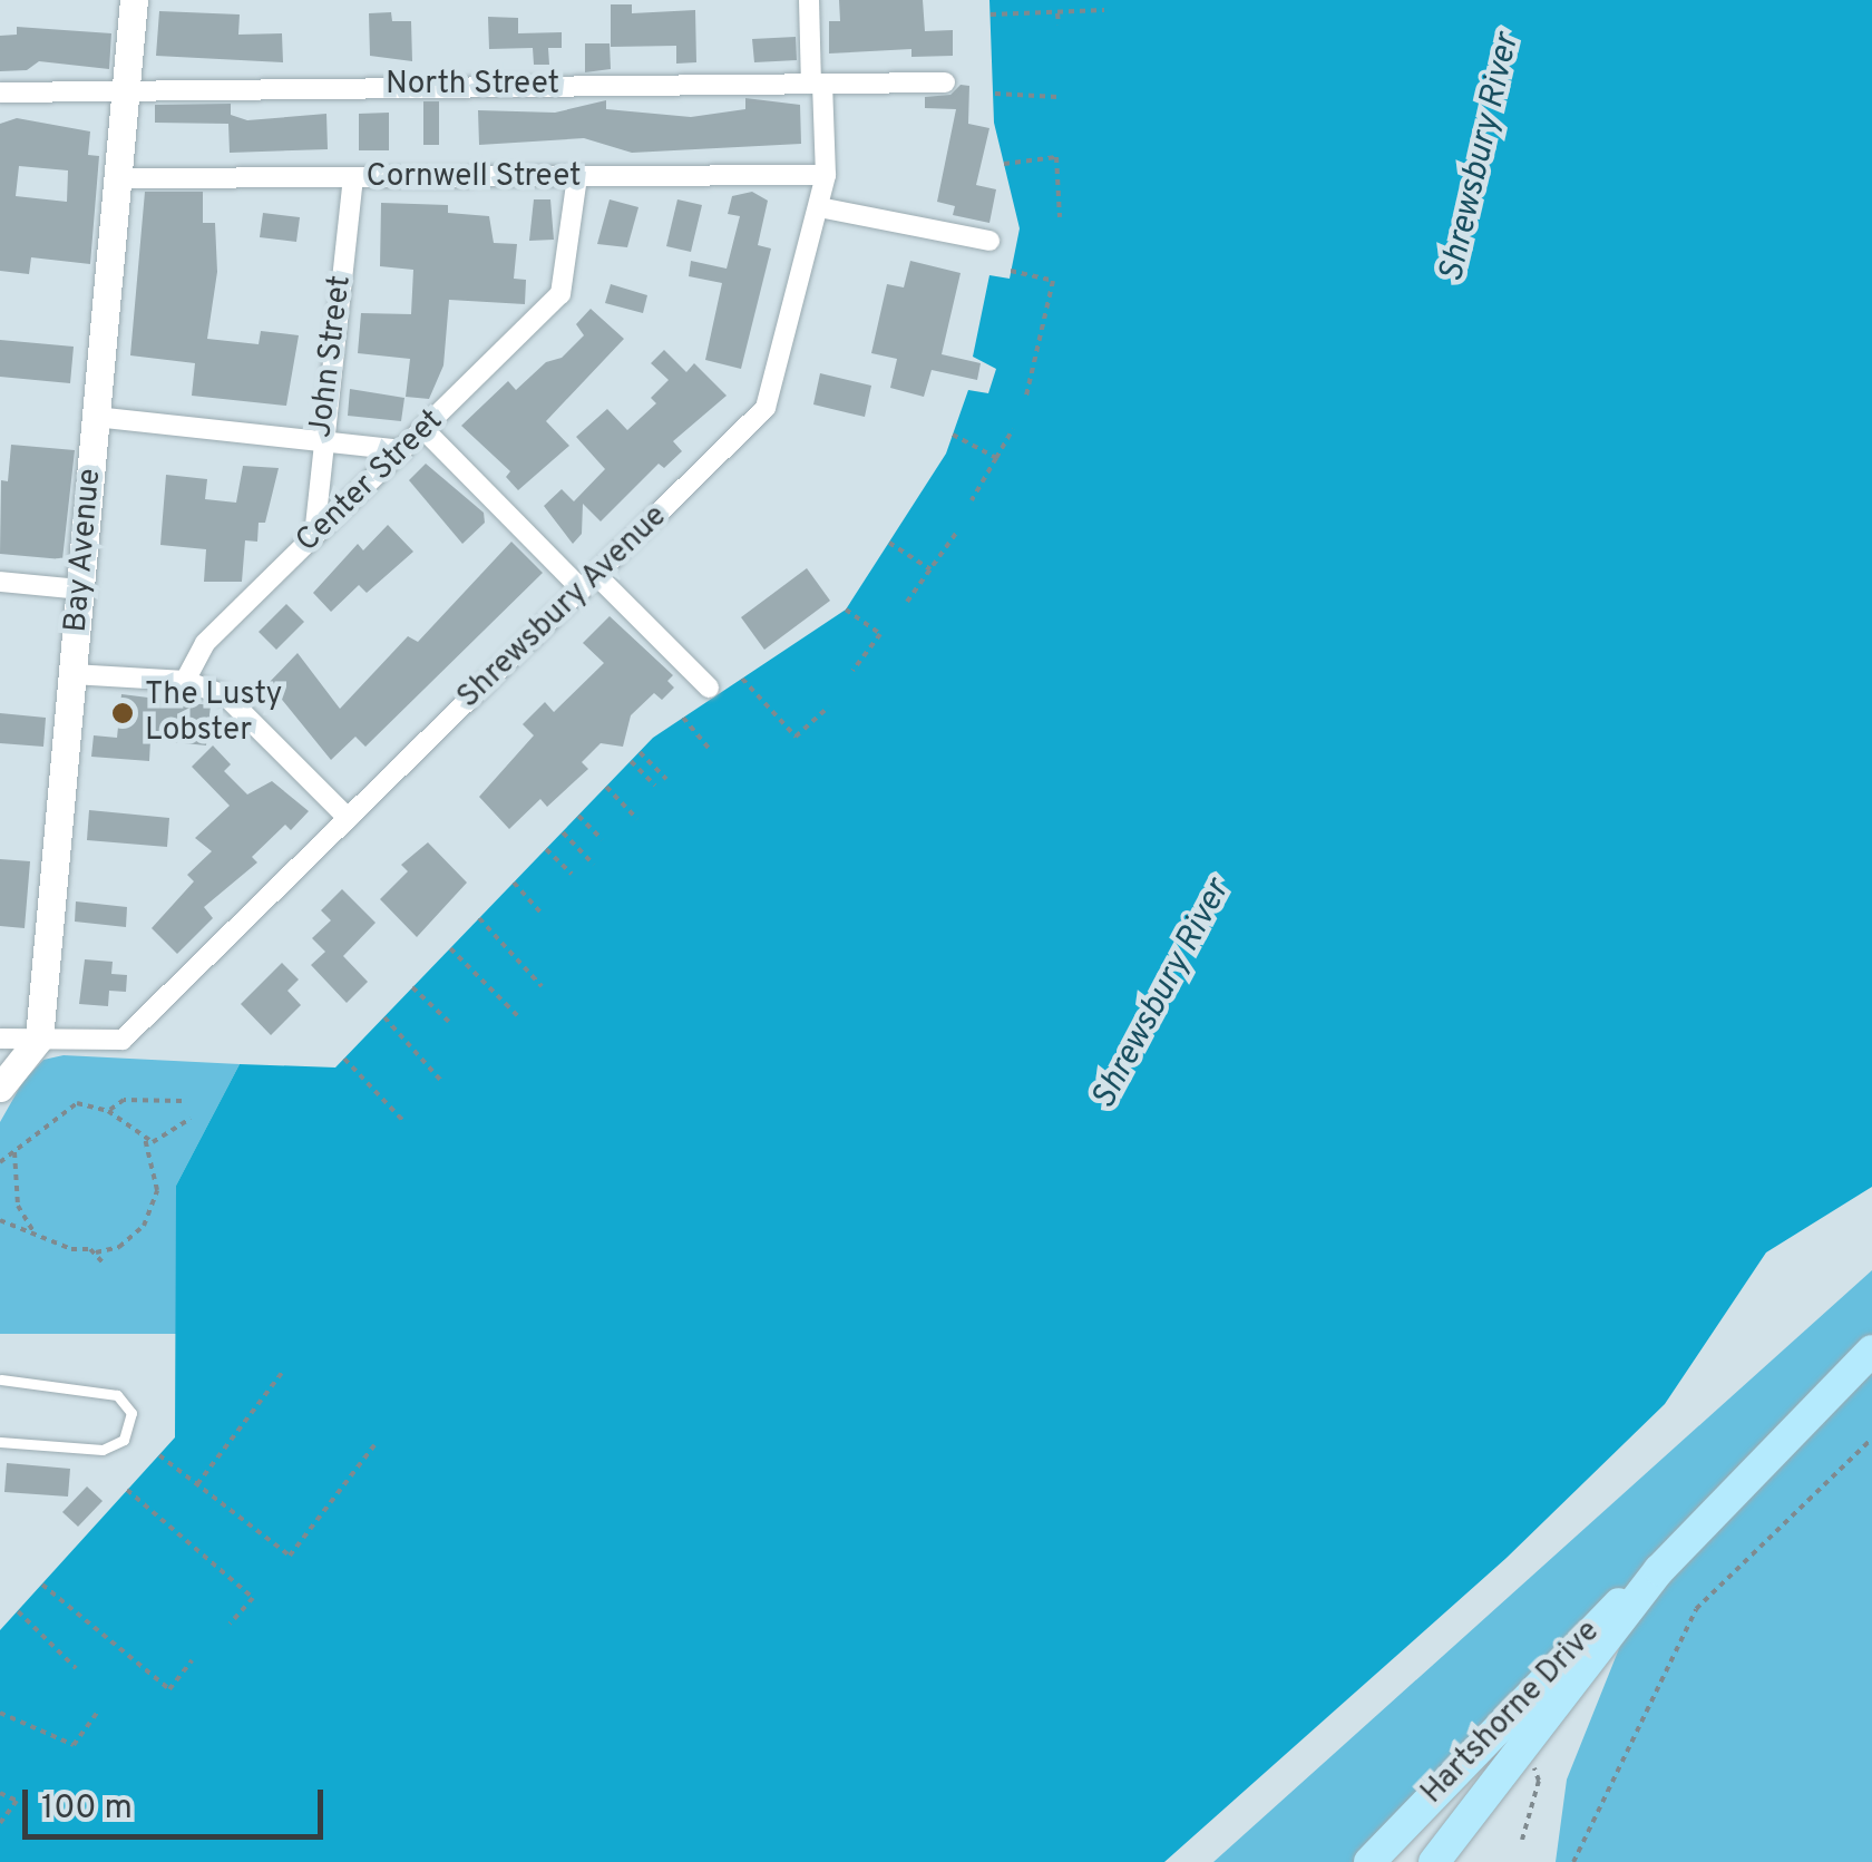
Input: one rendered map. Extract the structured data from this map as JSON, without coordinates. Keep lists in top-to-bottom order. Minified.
{"streets":{"main road":["Hartshorne Drive"],"street":["North Street","Cornwell Street","John Street","Center Street","Bay Avenue","Shrewsbury Avenue"]},"crossings":[["North Street","Bay Avenue"],["North Street","Shrewsbury Avenue"],["Cornwell Street","John Street"],["Cornwell Street","Center Street"],["Cornwell Street","Bay Avenue"],["Cornwell Street","Shrewsbury Avenue"],["John Street","Center Street"],["Bay Avenue","Shrewsbury Avenue"]],"water":["Shrewsbury River"],"places":["The Lusty Lobster"],"scale_bar":"100 m"}
